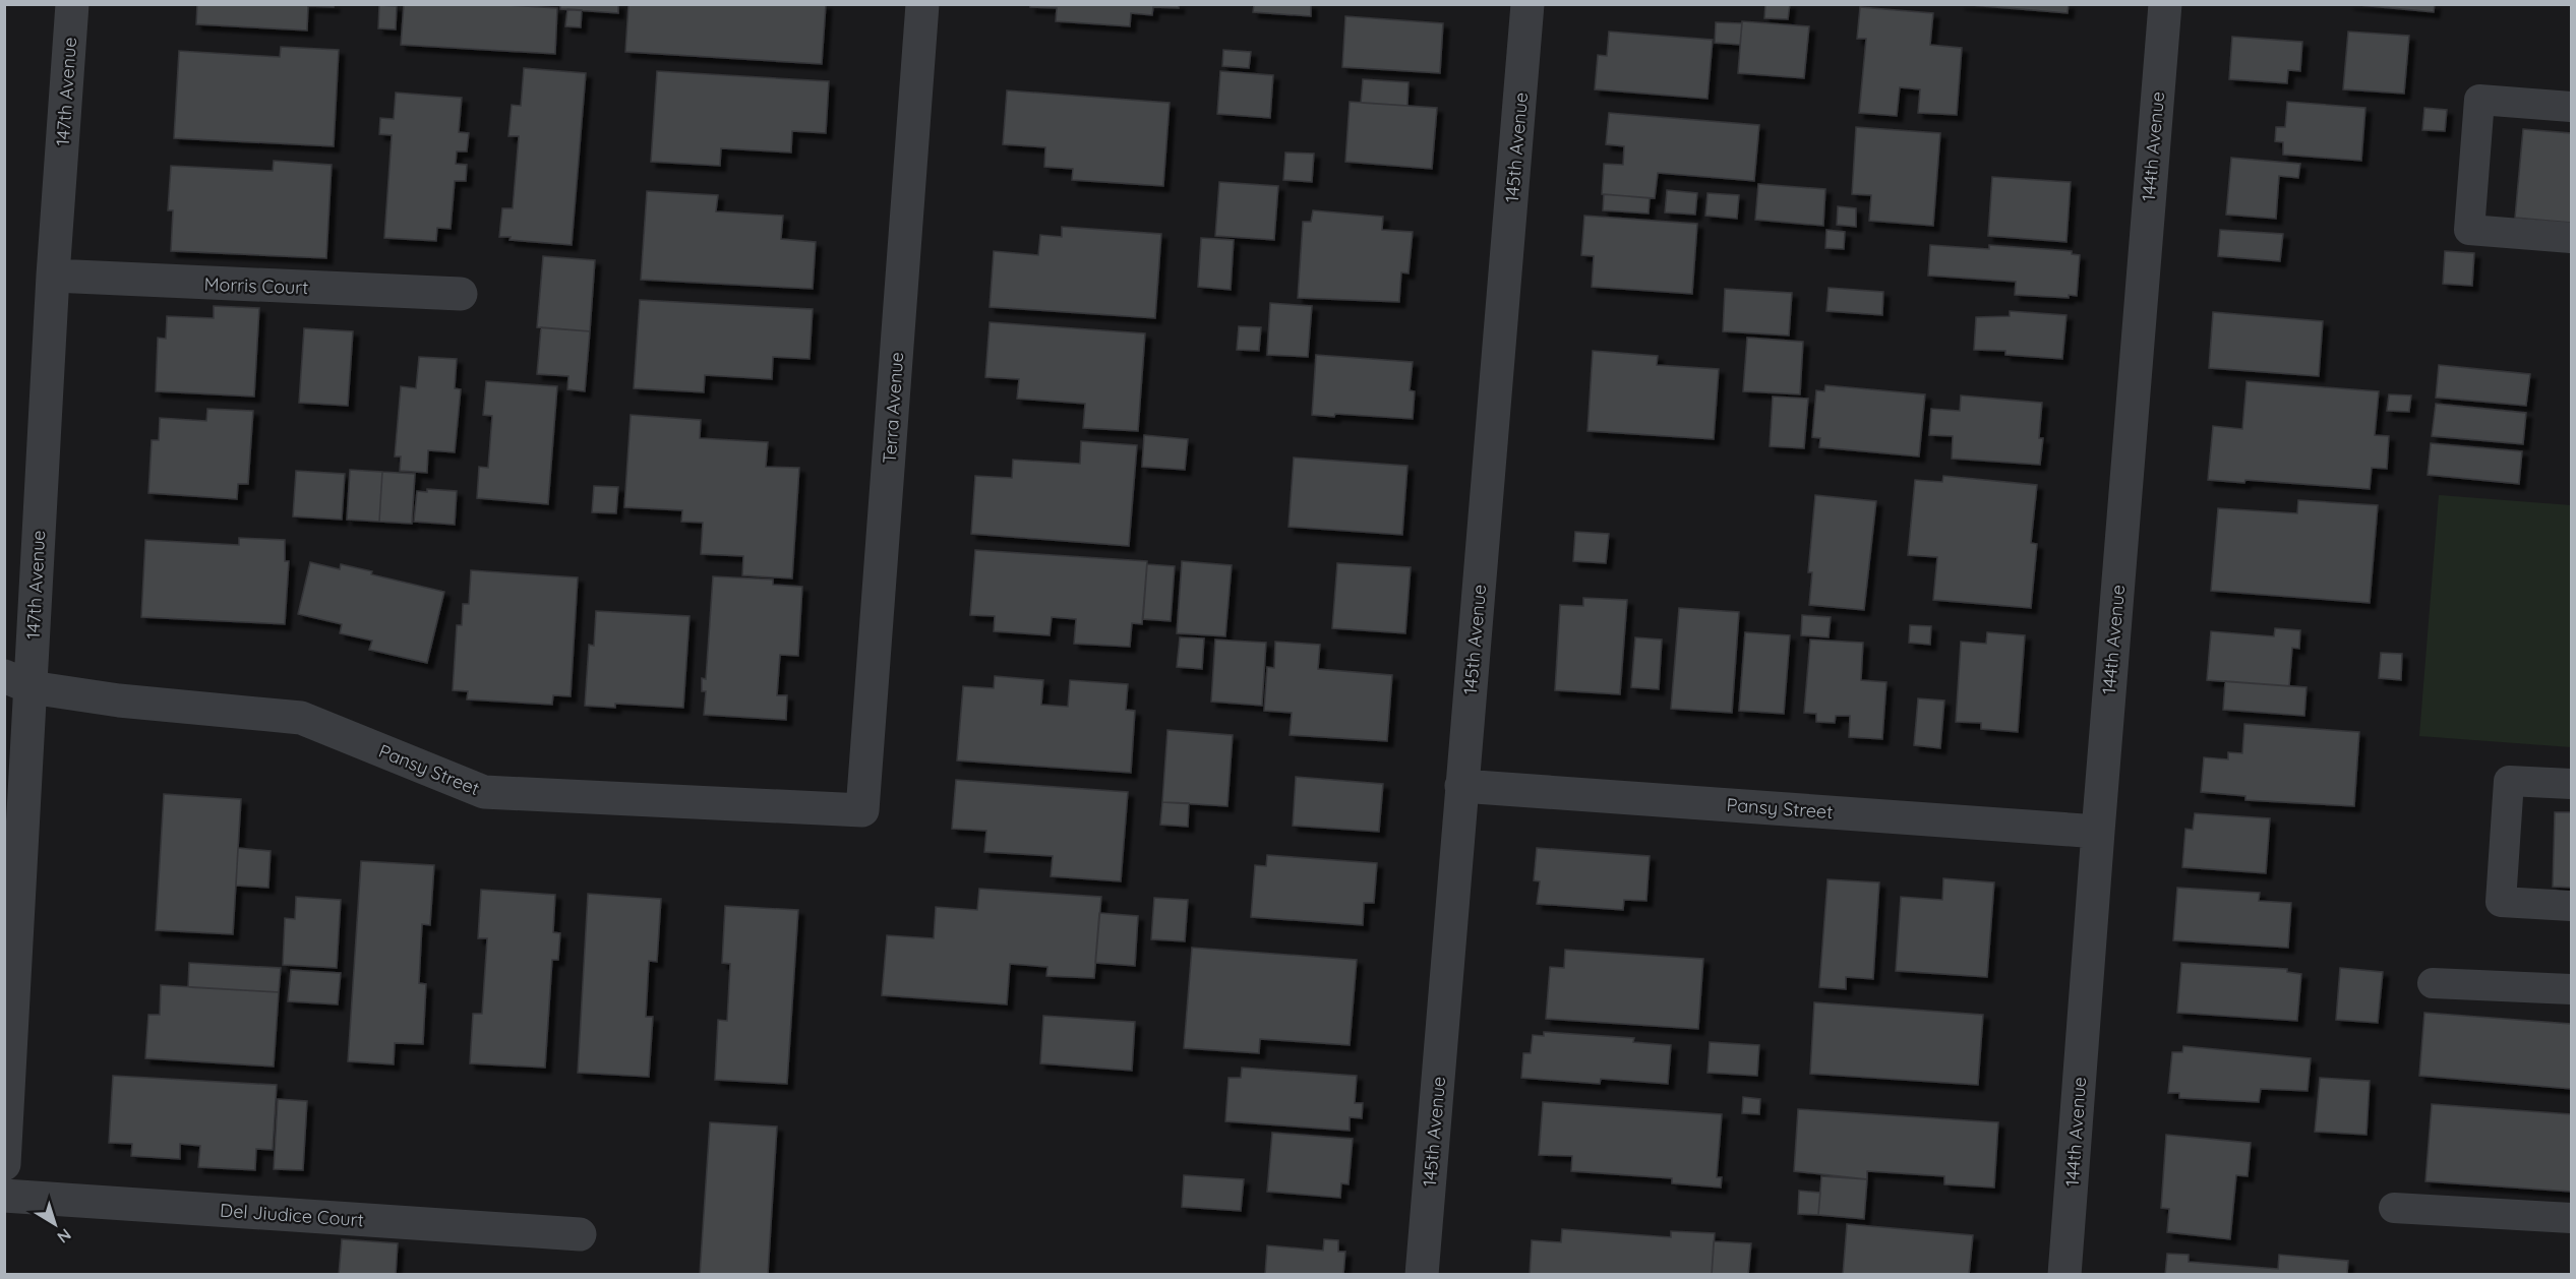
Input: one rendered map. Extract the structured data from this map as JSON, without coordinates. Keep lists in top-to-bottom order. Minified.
{"streets":{"street":["147th Avenue","144th Avenue","145th Avenue","Morris Court","Terra Avenue","Pansy Street","Del Jiudice Court"]},"crossings":[["147th Avenue","Morris Court"],["147th Avenue","Pansy Street"],["144th Avenue","Pansy Street"],["145th Avenue","Pansy Street"],["Terra Avenue","Pansy Street"]],"north":"bottom right"}
